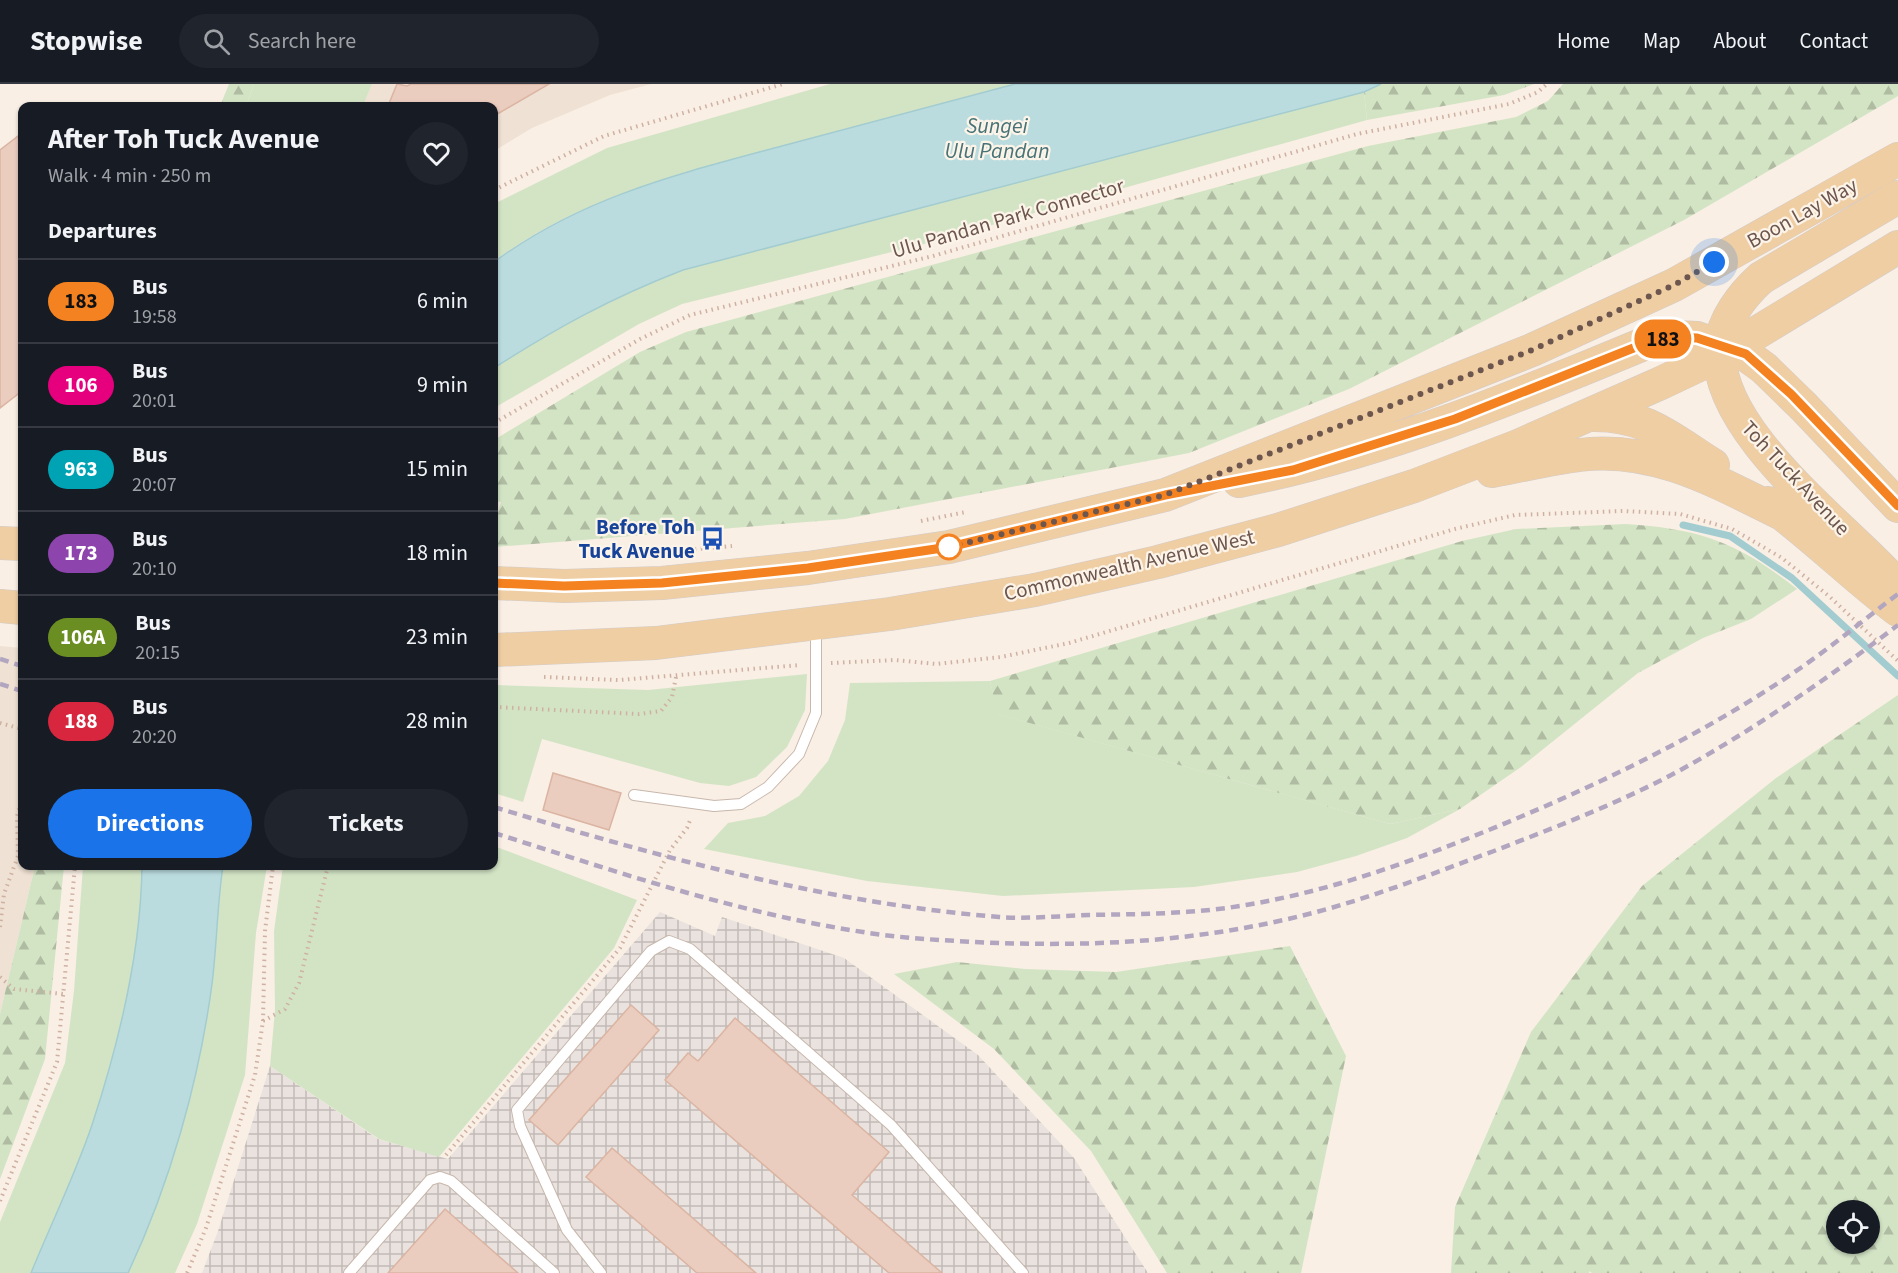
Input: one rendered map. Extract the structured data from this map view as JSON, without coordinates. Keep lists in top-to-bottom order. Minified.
{"streets":{"main road":["Boon Lay Way","Toh Tuck Avenue","Commonwealth Avenue West"],"path":["Ulu Pandan Park Connector"]},"crossings":[["Toh Tuck Avenue","Commonwealth Avenue West"]],"water":["Sungei Ulu Pandan"],"places":{"bus stop":["Before Toh Tuck Avenue"]},"lines":["bus line 183"],"page":{"header":"Stopwise","search":"Search here","nav":["Home","Map","About","Contact"],"on_map":"183","heading":[["After Toh Tuck Avenue","Walk · 4 min · 250 m"],"Departures"],"list":[{"mark":"183","name":"Bus","note":"19:58","value":"6 min"},{"mark":"106","name":"Bus","note":"20:01","value":"9 min"},{"mark":"963","name":"Bus","note":"20:07","value":"15 min"},{"mark":"173","name":"Bus","note":"20:10","value":"18 min"},{"mark":"106A","name":"Bus","note":"20:15","value":"23 min"},{"mark":"188","name":"Bus","note":"20:20","value":"28 min"}],"buttons":["Directions","Tickets"]}}
